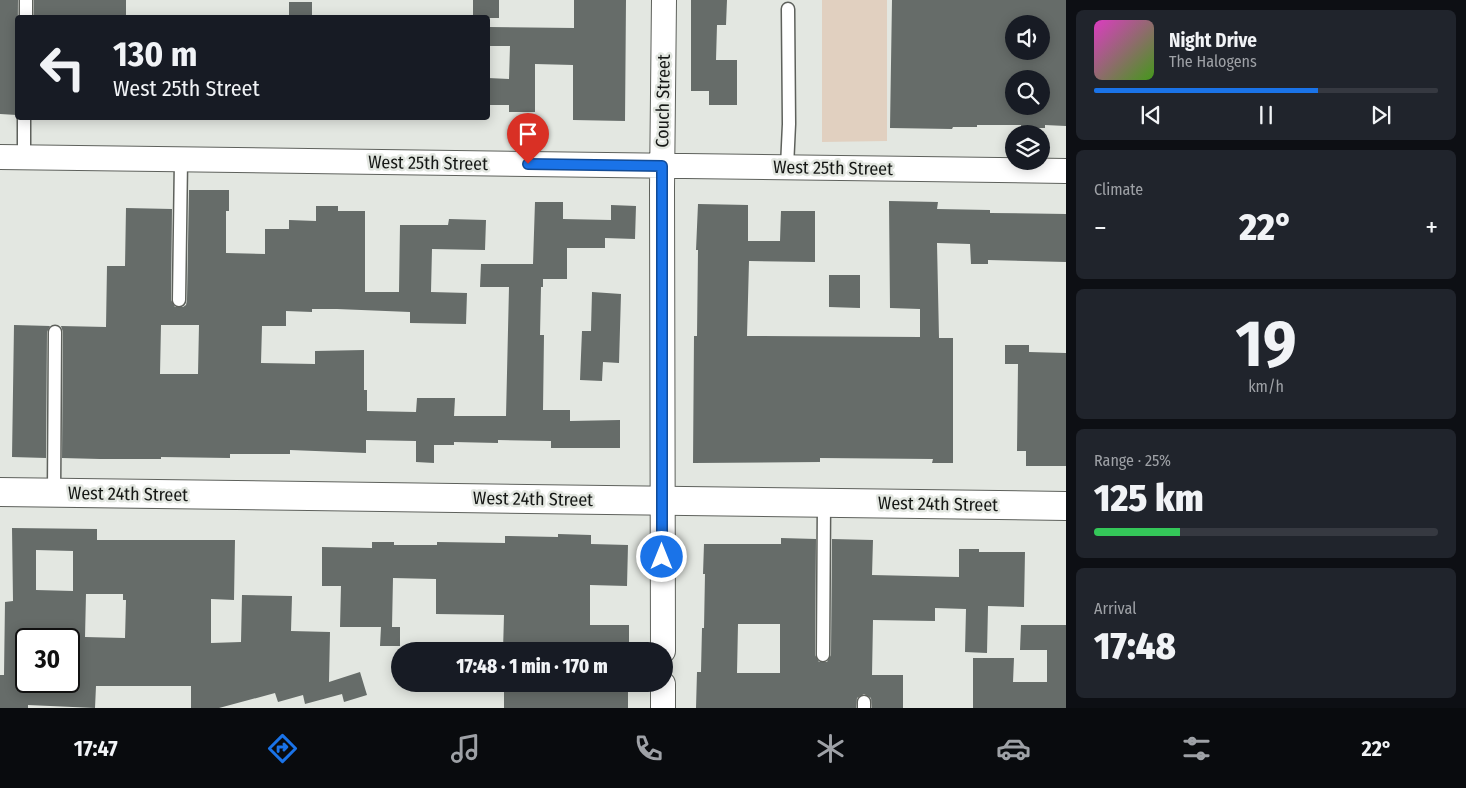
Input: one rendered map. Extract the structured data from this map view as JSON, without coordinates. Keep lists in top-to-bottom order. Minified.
{"streets":{"street":["Couch Street","West 25th Street","West 24th Street"]},"crossings":[["Couch Street","West 25th Street"],["Couch Street","West 24th Street"]],"page":{"turn":["130 m","West 25th Street"],"song":["Night Drive","The Halogens"],"tile":["Climate",["19","km/h"],["Range · 25%","125 km"],["Arrival","17:48"]],"heat":["−","22°","+"],"limit":"30","trip":"17:48 · 1 min · 170 m","tabs":["17:47","22°"]}}
